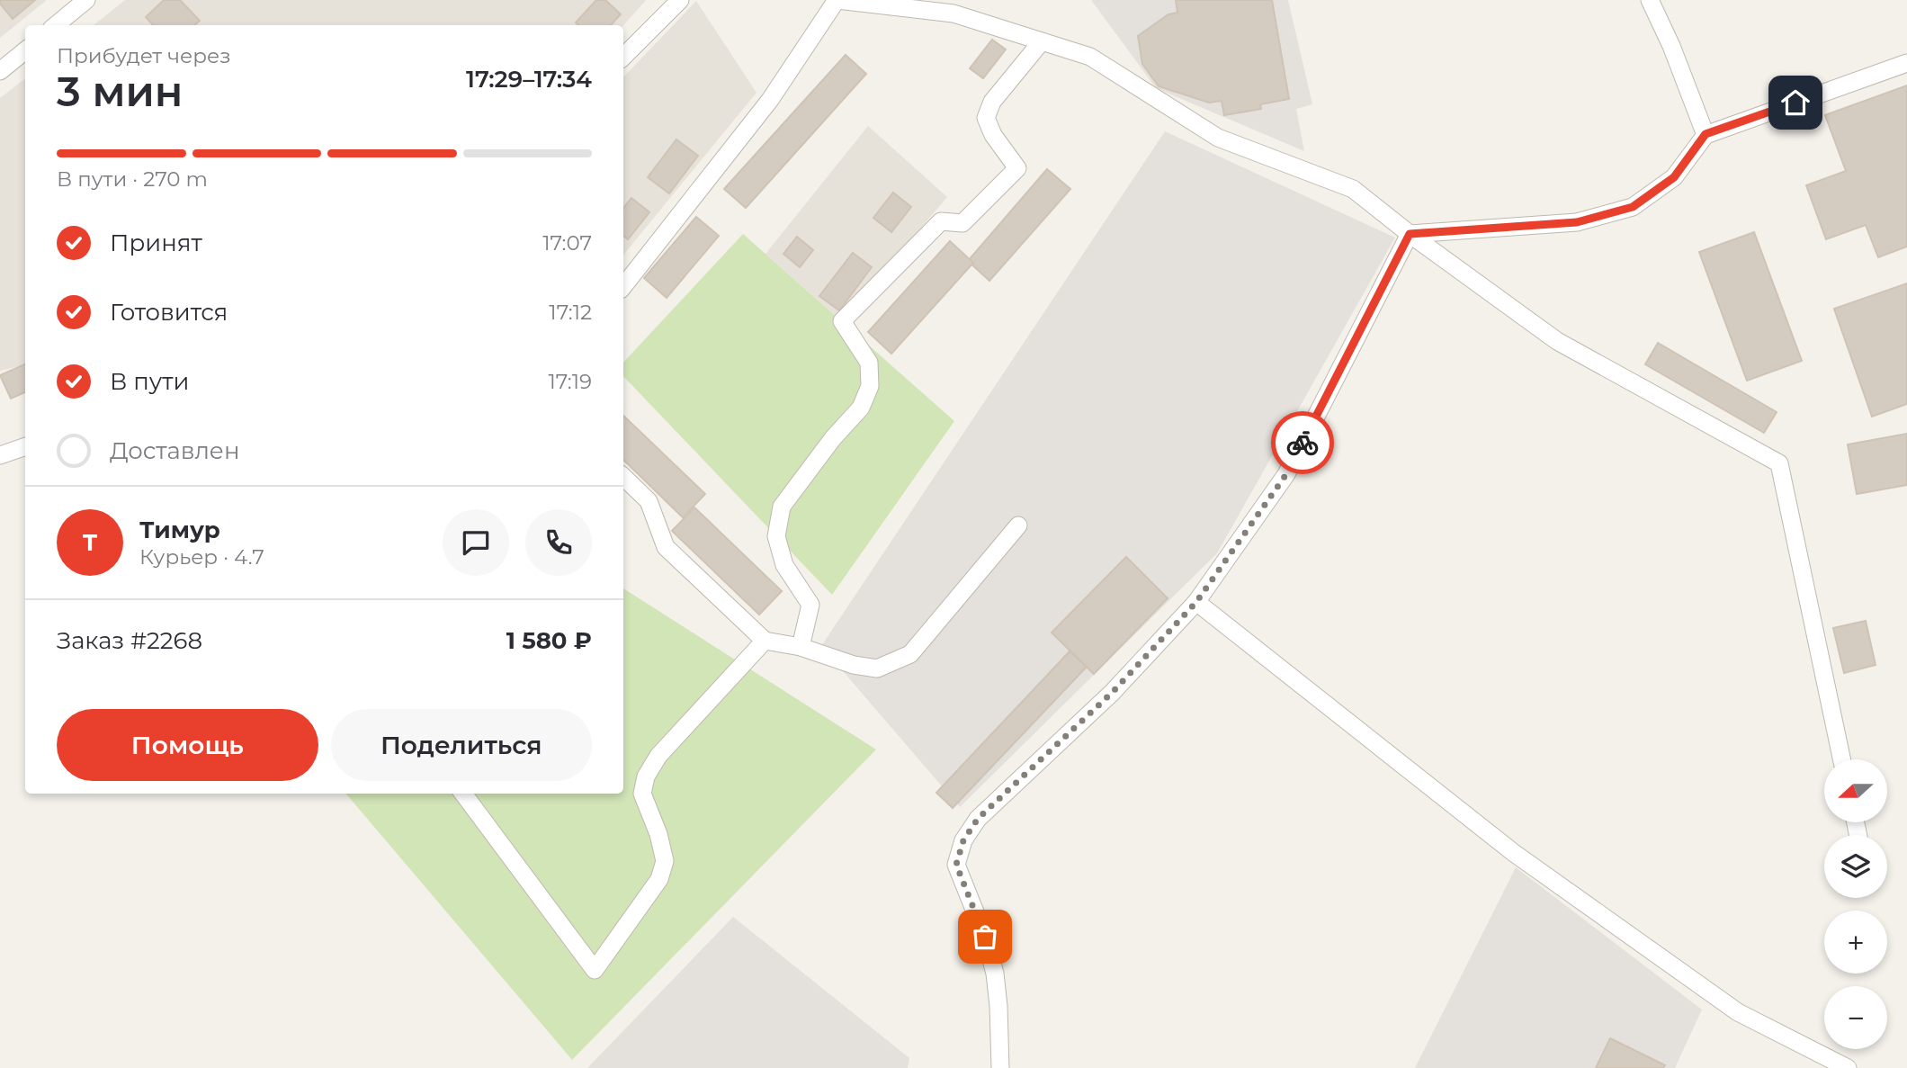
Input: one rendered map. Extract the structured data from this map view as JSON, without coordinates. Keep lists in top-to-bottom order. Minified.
{"north":"left","page":{"heading":["3 мин","Прибудет через","17:29–17:34"],"panel":["Тимур","Курьер · 4.7","Заказ #2268","1 580 ₽"],"bar":"В пути · 270 m","list":[["Принят","17:07"],["Готовится","17:12"],["В пути","17:19"],"Доставлен"],"round":"Т","buttons":["Помощь","Поделиться"],"map_buttons":["+","−"]}}
